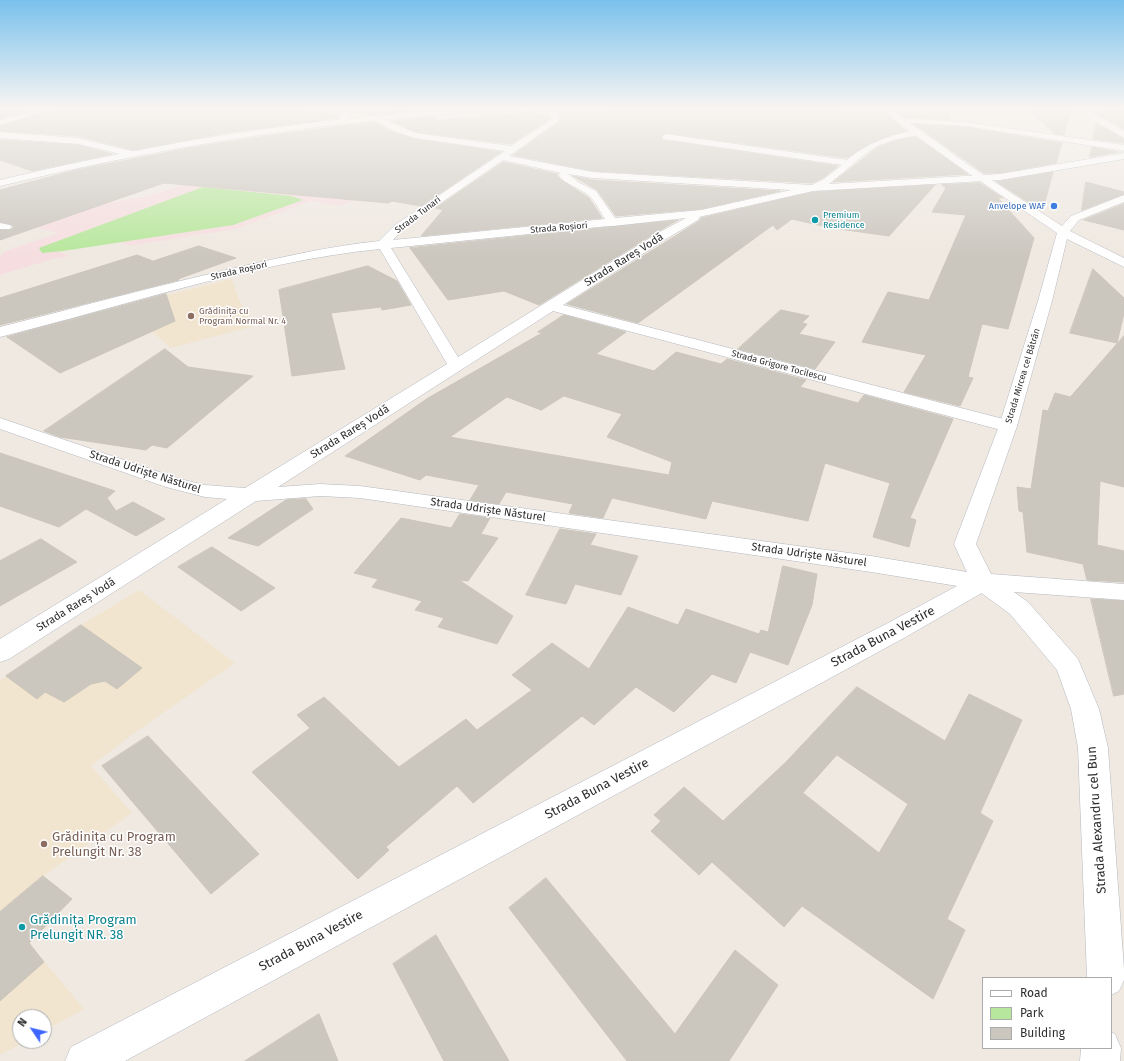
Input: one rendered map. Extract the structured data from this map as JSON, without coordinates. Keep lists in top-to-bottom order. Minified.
{"streets":{"street":["Strada Tunari","Strada Roșiori","Strada Rareș Vodă","Strada Grigore Tocilescu","Strada Mircea cel Bătrân","Strada Udriște Năsturel","Strada Buna Vestire","Strada Alexandru cel Bun"]},"crossings":[["Strada Tunari","Strada Roșiori"],["Strada Roșiori","Strada Rareș Vodă"],["Strada Rareș Vodă","Strada Grigore Tocilescu"],["Strada Rareș Vodă","Strada Udriște Năsturel"],["Strada Grigore Tocilescu","Strada Mircea cel Bătrân"],["Strada Mircea cel Bătrân","Strada Udriște Năsturel"],["Strada Mircea cel Bătrân","Strada Buna Vestire"],["Strada Mircea cel Bătrân","Strada Alexandru cel Bun"],["Strada Udriște Năsturel","Strada Buna Vestire"],["Strada Udriște Năsturel","Strada Alexandru cel Bun"],["Strada Buna Vestire","Strada Alexandru cel Bun"]],"places":["Anvelope WAF","Premium Residence","Grădinița cu Program Normal Nr. 4","Grădinița cu Program Prelungit Nr. 38","Grădinița Program Prelungit NR. 38"],"legend":["Road","Park","Building"],"north":"top left"}
